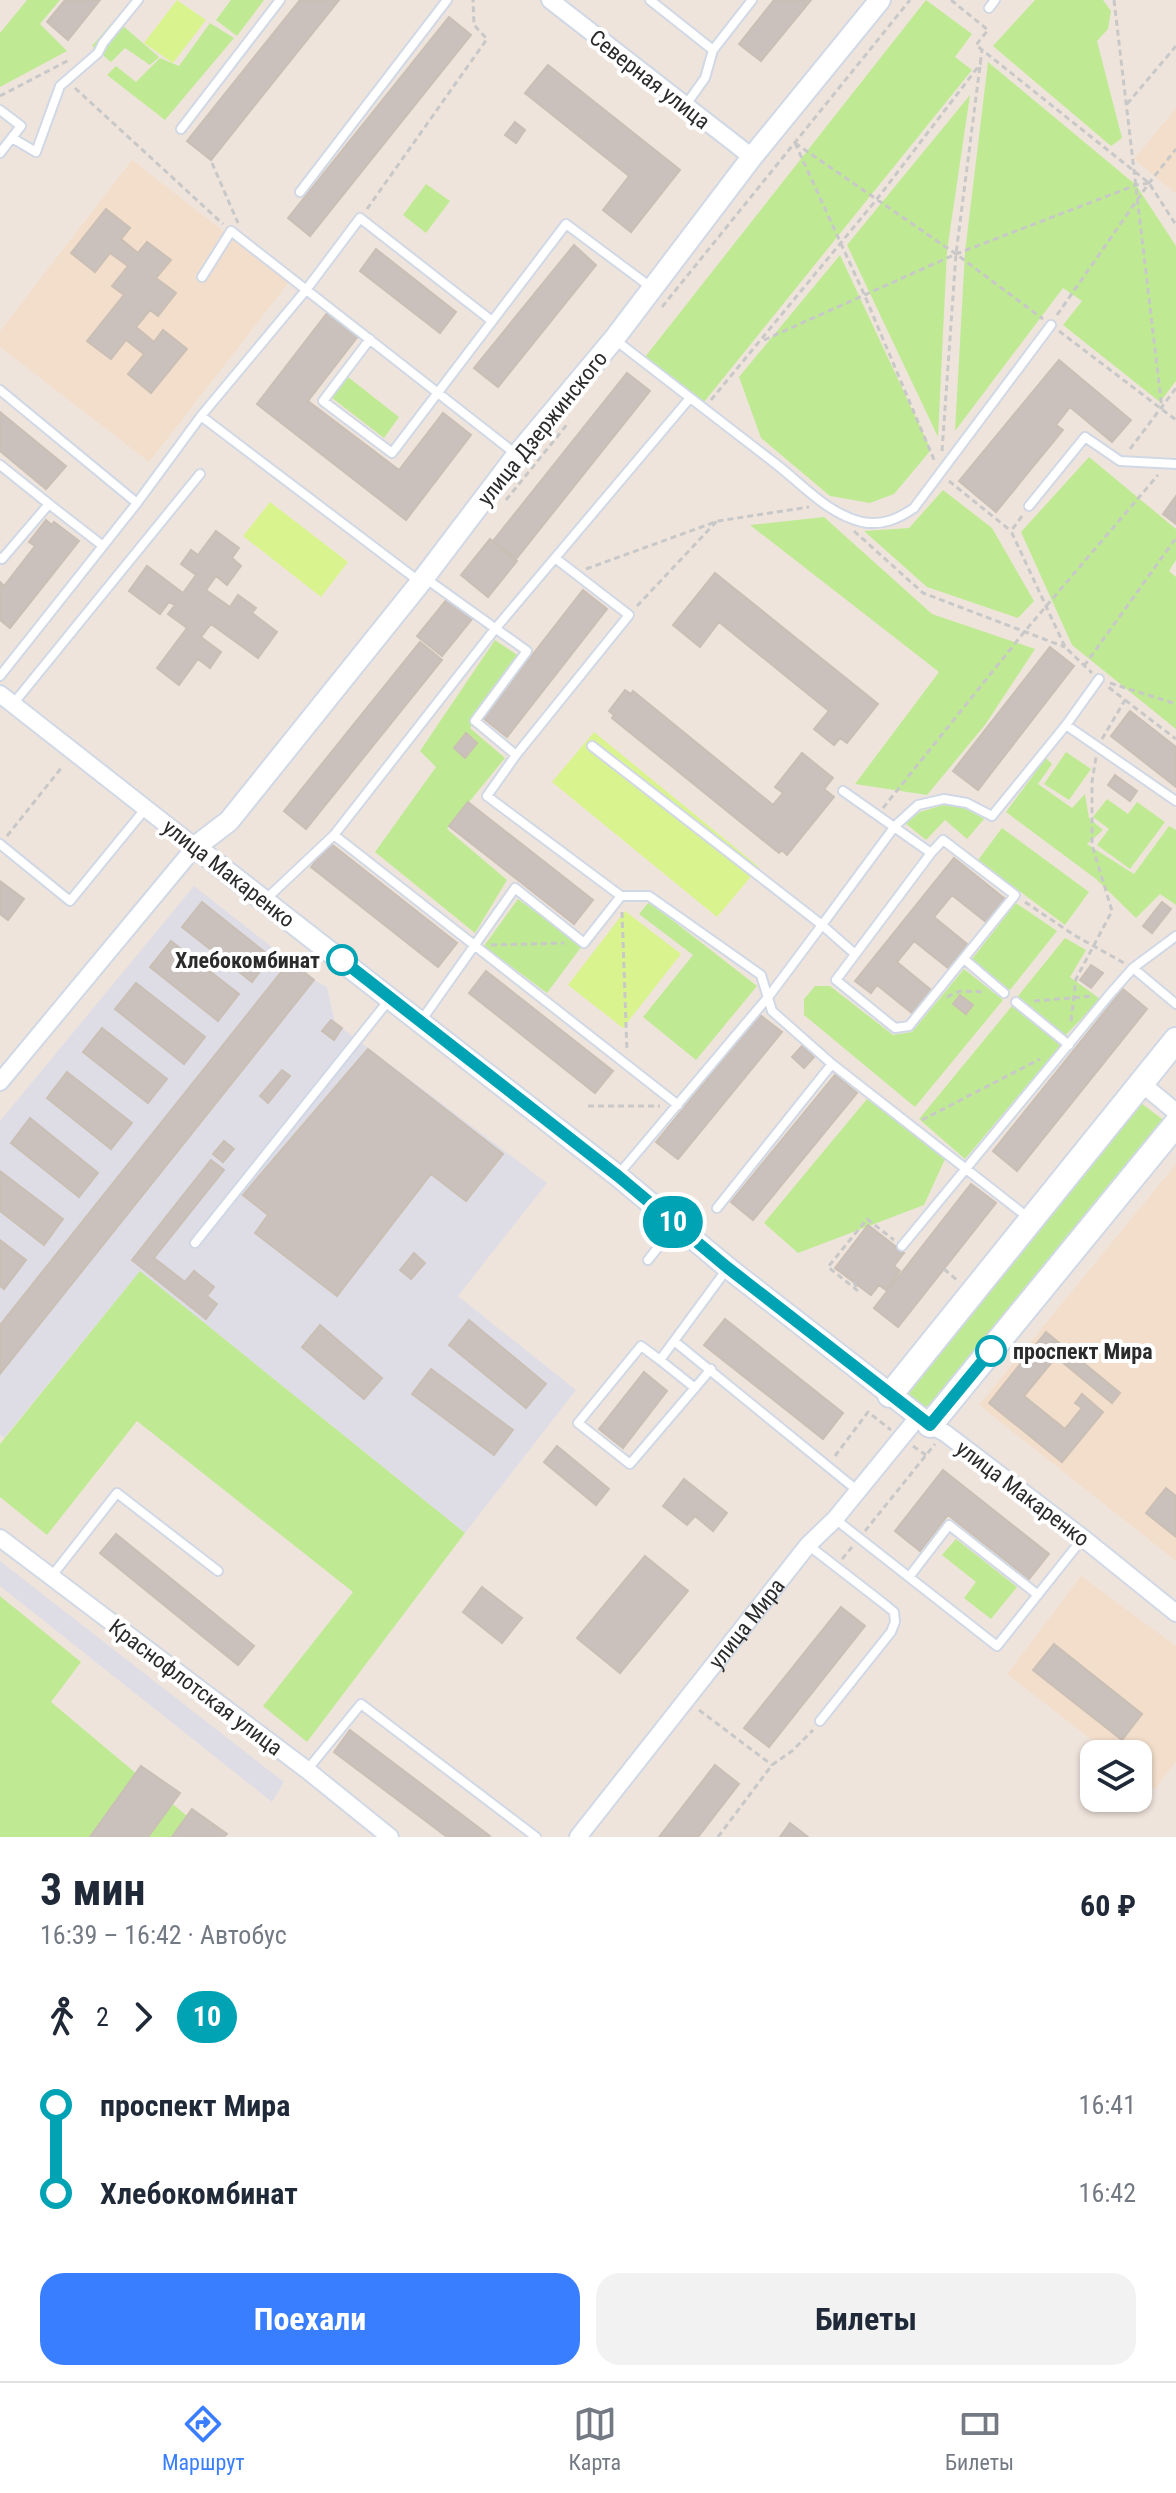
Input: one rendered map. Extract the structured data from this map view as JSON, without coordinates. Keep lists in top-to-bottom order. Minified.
{"streets":{"main road":["улица Мира"],"street":["Северная улица","улица Дзержинского","улица Макаренко","Краснофлотская улица"]},"crossings":[["Северная улица","улица Дзержинского"],["улица Дзержинского","улица Макаренко"],["улица Макаренко","улица Мира"]],"places":["Хлебокомбинат","проспект Мира"],"lines":["bus line 10"],"page":{"on_map":"10","heading":["3 мин","16:39 – 16:42 · Автобус","60 ₽"],"legs":["2","10"],"list":[{"name":"проспект Мира","value":"16:41"},{"name":"Хлебокомбинат","value":"16:42"}],"buttons":["Поехали","Билеты"],"tabs":["Маршрут","Карта","Билеты"]}}
